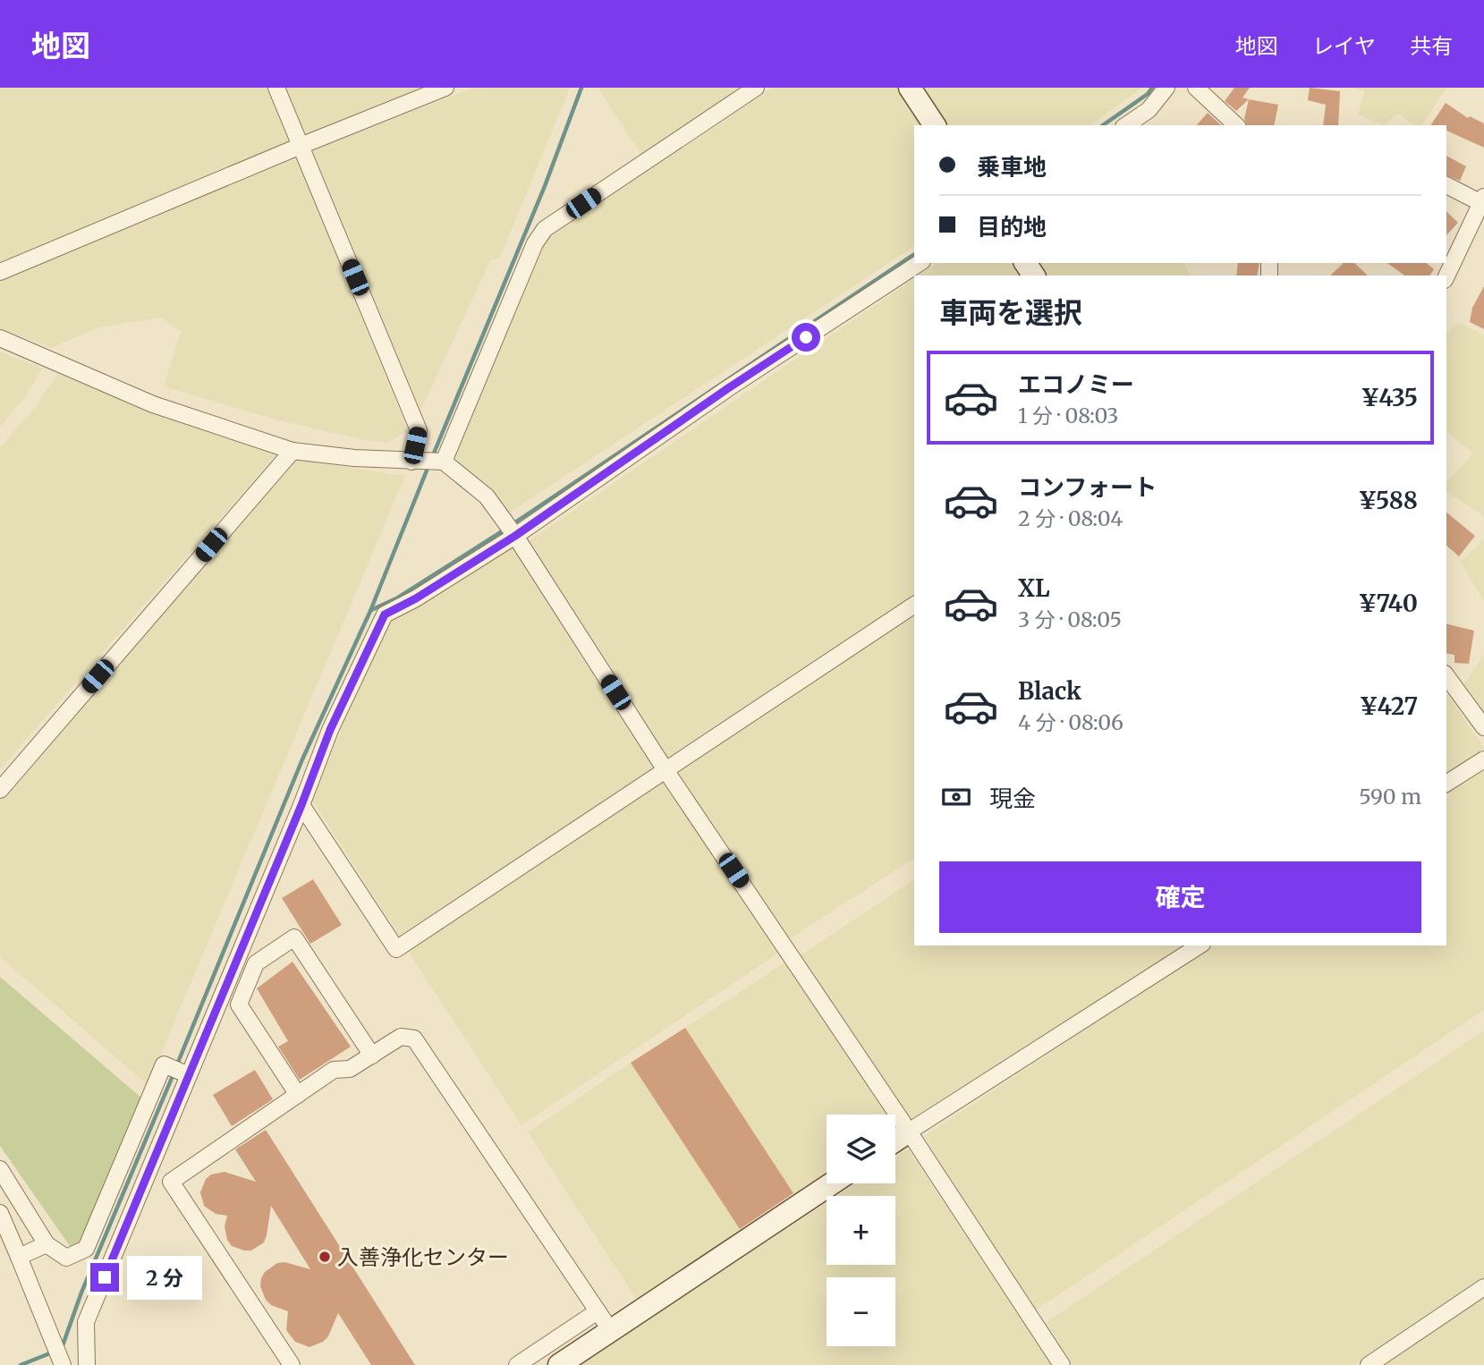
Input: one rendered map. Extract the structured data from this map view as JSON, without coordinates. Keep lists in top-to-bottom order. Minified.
{"places":["入善浄化センター"],"page":{"header":"地図","nav":["地図","レイヤ","共有"],"banner":["乗車地","目的地"],"heading":"車両を選択","list":[{"name":"エコノミー","note":"1 分 · 08:03","value":"¥435"},{"name":"コンフォート","note":"2 分 · 08:04","value":"¥588"},{"name":"XL","note":"3 分 · 08:05","value":"¥740"},{"name":"Black","note":"4 分 · 08:06","value":"¥427"}],"pay":["現金","590 m"],"buttons":"確定","map_buttons":["+","−"],"bubble":"2 分"}}
